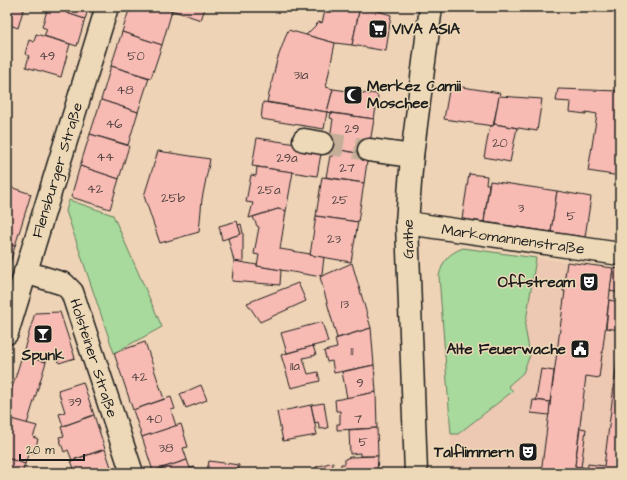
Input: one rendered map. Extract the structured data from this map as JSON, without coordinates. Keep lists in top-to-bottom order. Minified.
{"streets":{"street":["Flensburger Straße","Gathe","Markomannenstraße","Holsteiner Straße"]},"crossings":[["Flensburger Straße","Holsteiner Straße"],["Gathe","Markomannenstraße"]],"places":{"supermarket":["VIVA ASIA"],"mosque":["Merkez Camii Moschee"],"theatre":["Offstream","Talflimmern"],"bar":["Spunk"],"public building":["Alte Feuerwache"]},"house_numbers":["49","50","31a","48","46","29","20","44","29a","27","42","25a","25b","25","3","5","23","13","11","11a","42","9","39","40","7","5","38"],"scale_bar":"20 m"}
